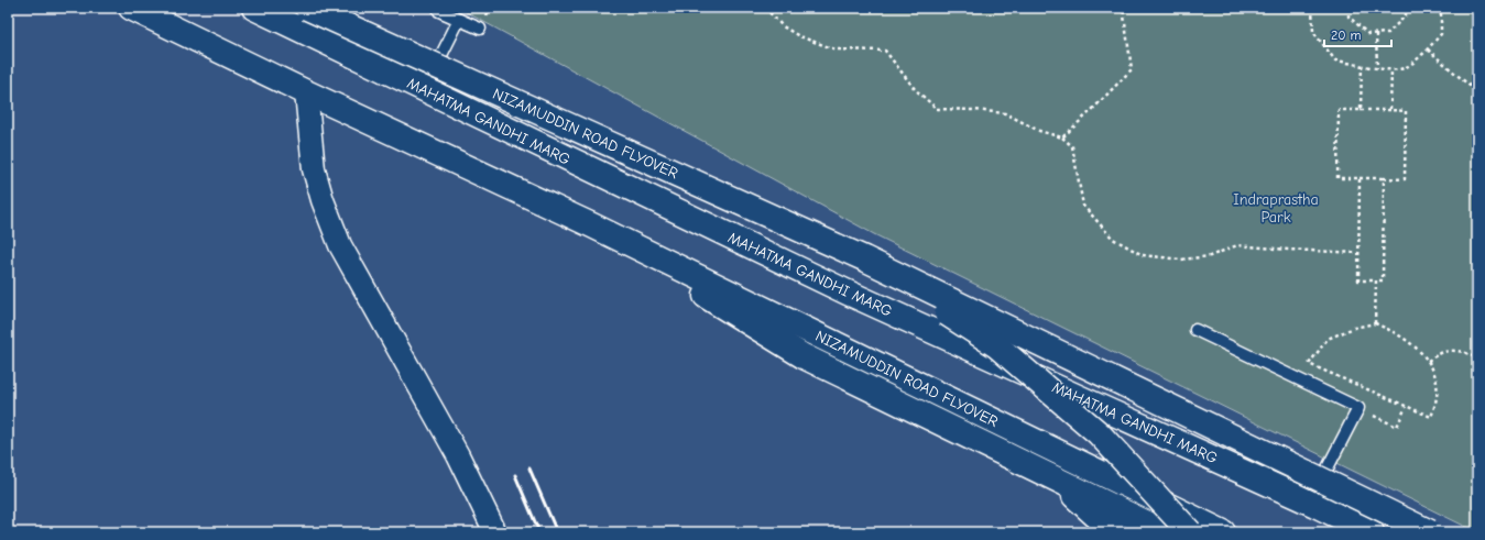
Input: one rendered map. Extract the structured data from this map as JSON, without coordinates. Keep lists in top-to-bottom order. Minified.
{"streets":{"main road":["MAHATMA GANDHI MARG","NIZAMUDDIN ROAD FLYOVER"]},"parks":["Indraprastha Park"],"scale_bar":"20 m"}
